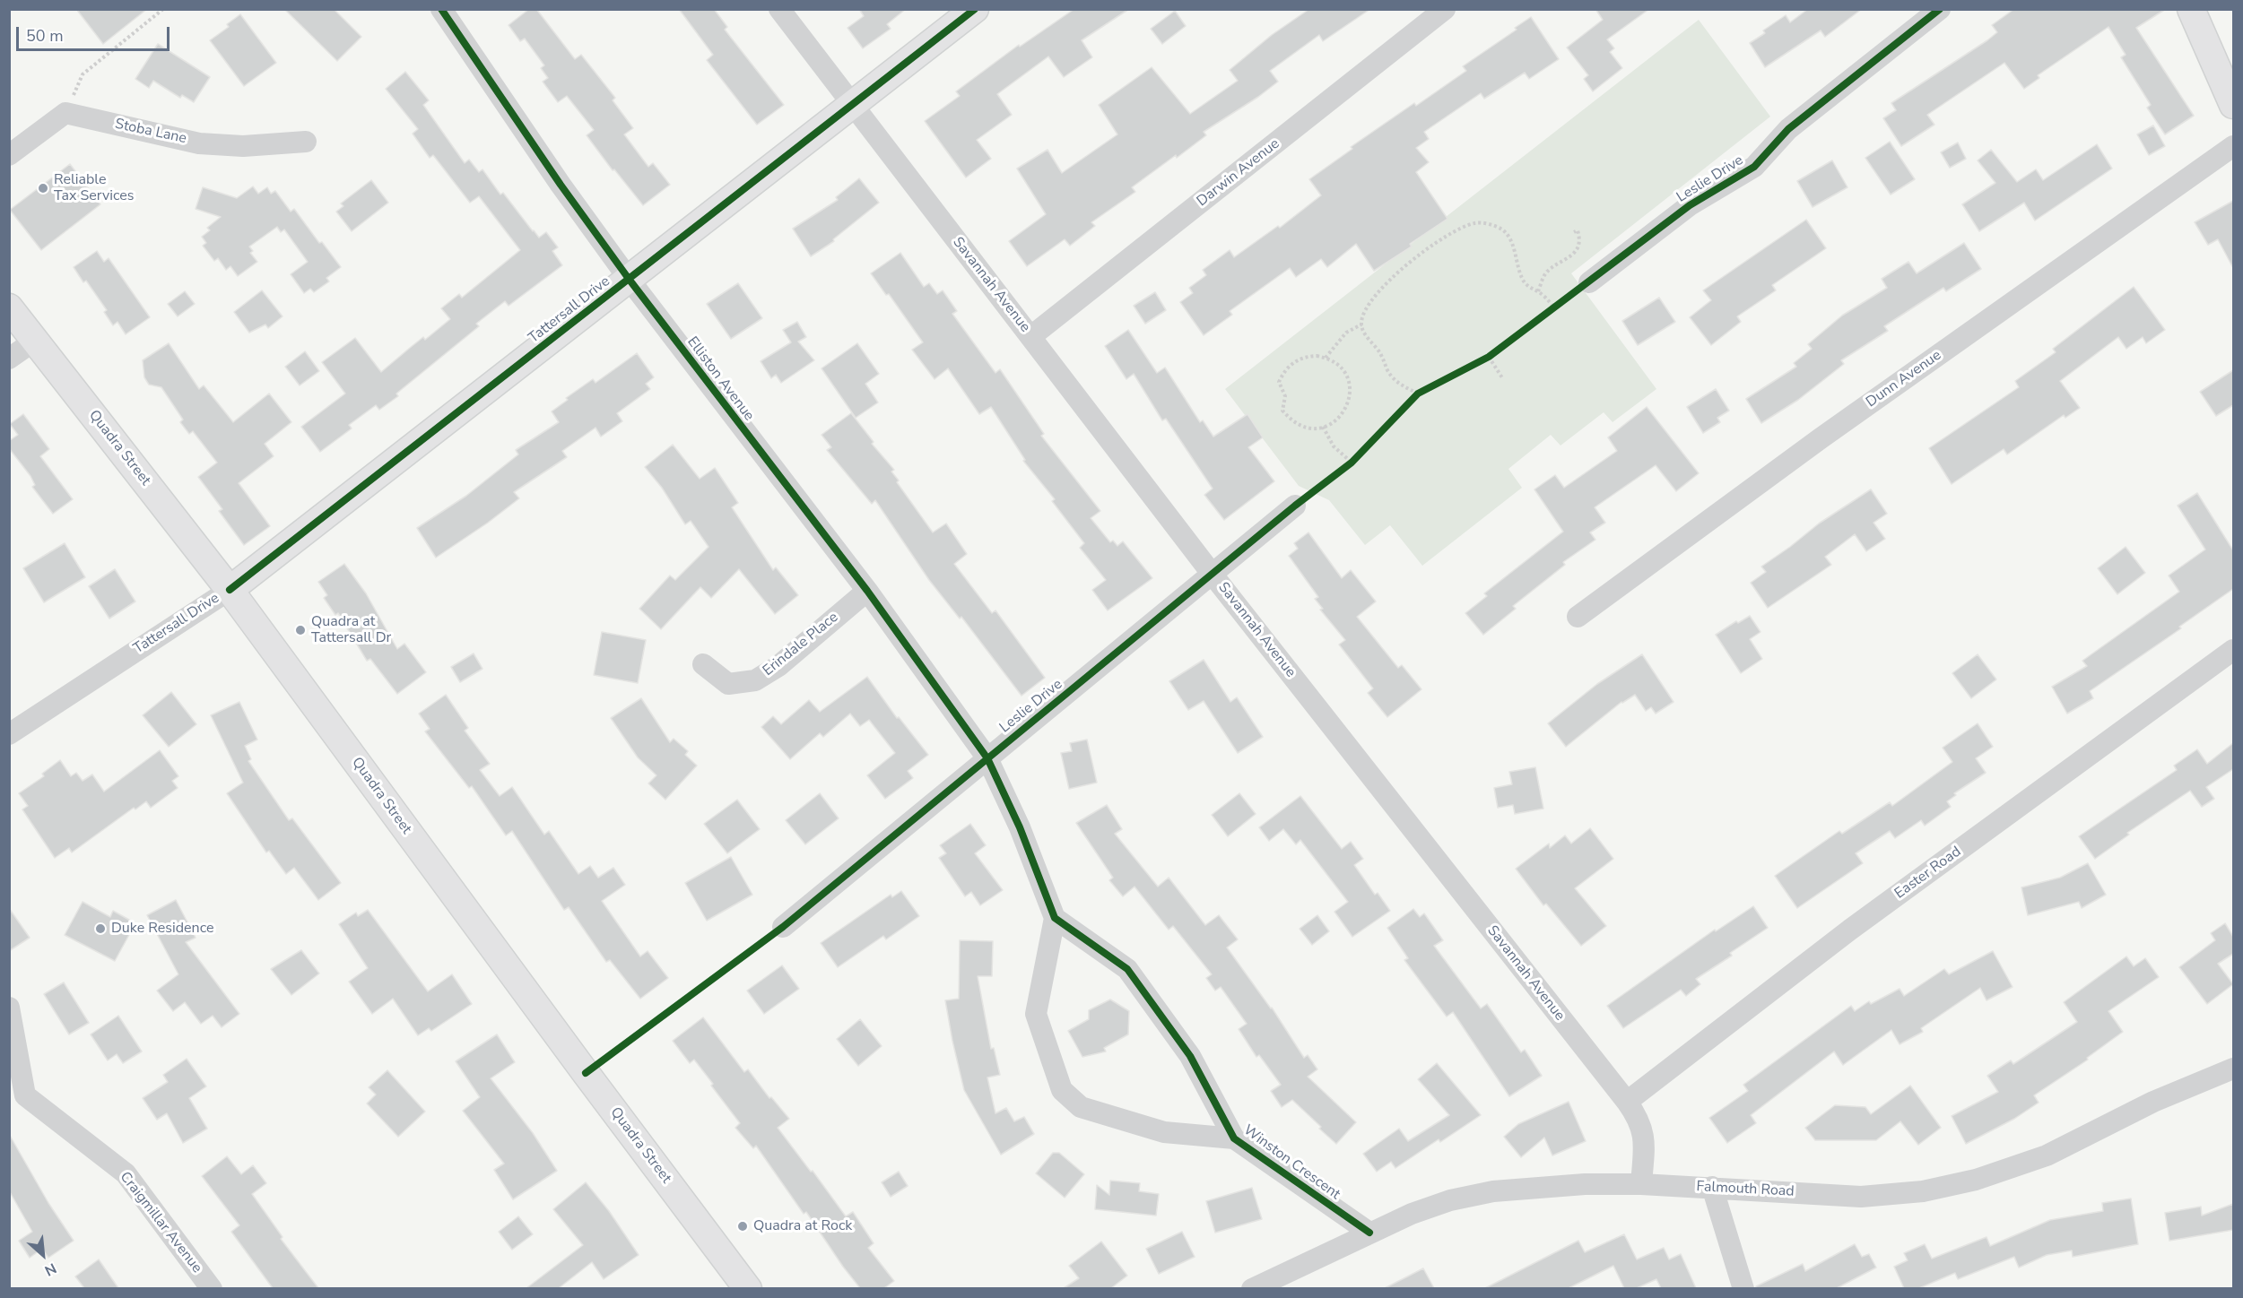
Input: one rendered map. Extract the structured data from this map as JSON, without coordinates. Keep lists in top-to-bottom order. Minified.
{"streets":{"main road":["Tattersall Drive","Quadra Street"],"street":["Stoba Lane","Darwin Avenue","Leslie Drive","Savannah Avenue","Elliston Avenue","Dunn Avenue","Erindale Place","Easter Road","Winston Crescent","Falmouth Road","Craigmillar Avenue"]},"crossings":[["Darwin Avenue","Savannah Avenue"],["Leslie Drive","Savannah Avenue"],["Leslie Drive","Elliston Avenue"],["Savannah Avenue","Tattersall Drive"],["Savannah Avenue","Easter Road"],["Savannah Avenue","Falmouth Road"],["Tattersall Drive","Elliston Avenue"],["Tattersall Drive","Quadra Street"],["Elliston Avenue","Erindale Place"],["Winston Crescent","Falmouth Road"]],"places":["Reliable Tax Services","Quadra at Tattersall Dr","Duke Residence","Quadra at Rock"],"scale_bar":"50 m","north":"bottom right"}
